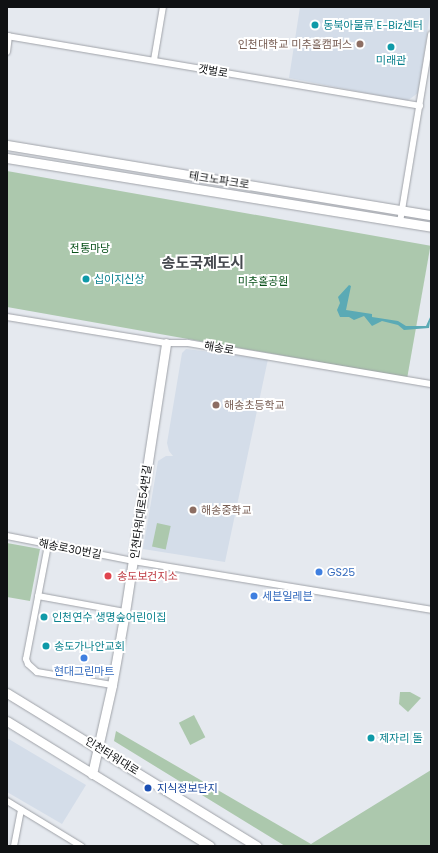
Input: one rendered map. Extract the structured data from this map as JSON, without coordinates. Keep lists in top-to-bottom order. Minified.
{"streets":{"street":["갯벌로","테크노파크로","해송로","인천타워대로54번길","해송로30번길","인천타워대로"]},"crossings":[["해송로","인천타워대로54번길"],["인천타워대로54번길","해송로30번길"],["인천타워대로54번길","인천타워대로"]],"districts":["송도국제도시"],"parks":["전통마당","미추홀공원"],"places":["동북아물류 E-Biz센터","인천대학교 미추홀캠퍼스","미래관","십이지신상","해송초등학교","해송중학교","GS25","송도보건지소","세븐일레븐","인천연수 생명숲어린이집","송도가나안교회","현대그린마트","제자리 돌","지식정보단지"]}
